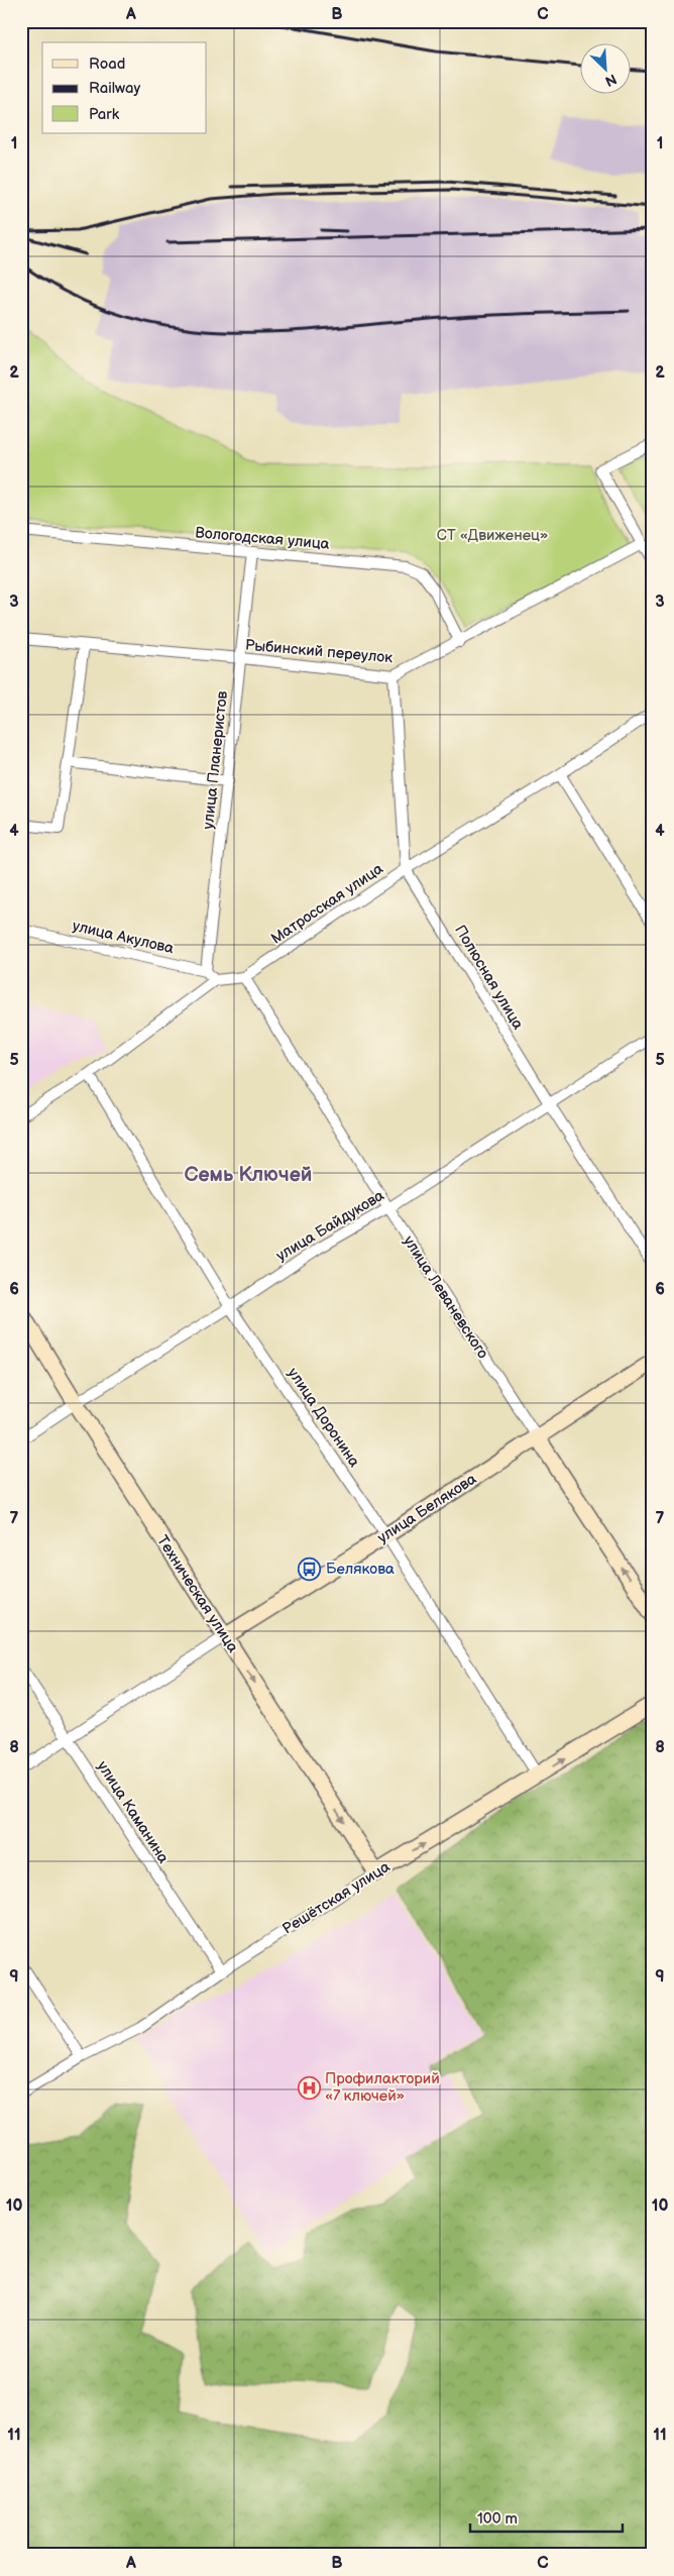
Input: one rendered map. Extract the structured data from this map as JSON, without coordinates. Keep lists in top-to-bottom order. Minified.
{"streets":{"street":["Вологодская улица","Рыбинский переулок","улица Планеристов","Матросская улица","улица Акулова","Полюсная улица","улица Байдукова","улица Леваневского","улица Доронина","улица Белякова","Техническая улица","улица Каманина","Решётская улица"]},"crossings":[["Вологодская улица","Рыбинский переулок"],["Вологодская улица","улица Планеристов"],["Рыбинский переулок","улица Планеристов"],["Рыбинский переулок","Полюсная улица"],["улица Планеристов","улица Акулова"],["Матросская улица","Полюсная улица"],["Матросская улица","улица Леваневского"],["Матросская улица","улица Доронина"],["Полюсная улица","улица Байдукова"],["улица Байдукова","улица Леваневского"],["улица Байдукова","улица Доронина"],["улица Байдукова","Техническая улица"],["улица Леваневского","улица Белякова"],["улица Доронина","улица Белякова"],["улица Доронина","Решётская улица"],["улица Белякова","Техническая улица"],["улица Белякова","улица Каманина"],["Техническая улица","Решётская улица"],["улица Каманина","Решётская улица"]],"one_way":["Техническая улица","Решётская улица"],"districts":["Семь Ключей"],"parks":["СТ «Движенец»"],"places":{"bus stop":["Белякова"],"hospital":["Профилакторий «7 ключей»"]},"legend":["Road","Railway","Park"],"scale_bar":"100 m","north":"bottom right","grid":{"columns":["A","B","C"],"rows":["1","2","3","4","5","6","7","8","9","10","11"]}}
